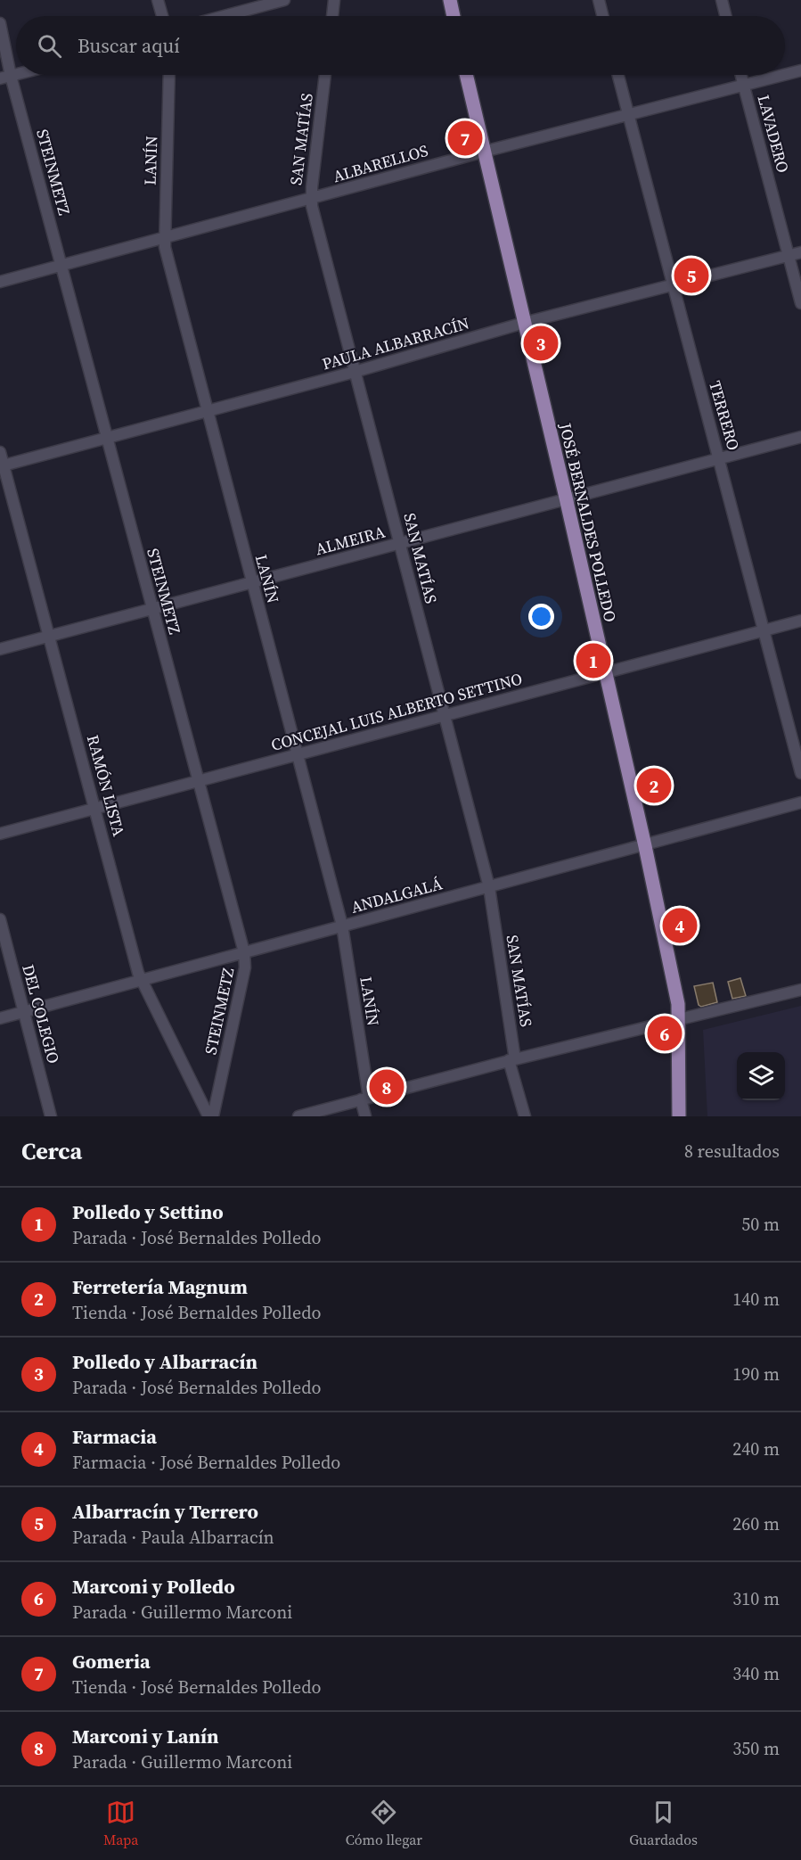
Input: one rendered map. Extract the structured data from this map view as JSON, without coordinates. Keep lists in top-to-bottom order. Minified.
{"streets":{"main road":["JOSÉ BERNALDES POLLEDO"],"street":["LAVADERO","SAN MATÍAS","LANÍN","ALBARELLOS","STEINMETZ","PAULA ALBARRACÍN","TERRERO","ALMEIRA","CONCEJAL LUIS ALBERTO SETTINO","RAMÓN LISTA","ANDALGALÁ","DEL COLEGIO"]},"crossings":[["LAVADERO","ALBARELLOS"],["LAVADERO","PAULA ALBARRACÍN"],["SAN MATÍAS","ALBARELLOS"],["SAN MATÍAS","PAULA ALBARRACÍN"],["SAN MATÍAS","ALMEIRA"],["SAN MATÍAS","CONCEJAL LUIS ALBERTO SETTINO"],["SAN MATÍAS","ANDALGALÁ"],["LANÍN","ALBARELLOS"],["LANÍN","PAULA ALBARRACÍN"],["LANÍN","ALMEIRA"],["LANÍN","CONCEJAL LUIS ALBERTO SETTINO"],["LANÍN","ANDALGALÁ"],["ALBARELLOS","STEINMETZ"],["ALBARELLOS","TERRERO"],["ALBARELLOS","JOSÉ BERNALDES POLLEDO"],["STEINMETZ","PAULA ALBARRACÍN"],["STEINMETZ","ALMEIRA"],["STEINMETZ","CONCEJAL LUIS ALBERTO SETTINO"],["STEINMETZ","RAMÓN LISTA"],["STEINMETZ","ANDALGALÁ"],["PAULA ALBARRACÍN","TERRERO"],["PAULA ALBARRACÍN","JOSÉ BERNALDES POLLEDO"],["PAULA ALBARRACÍN","RAMÓN LISTA"],["TERRERO","ALMEIRA"],["TERRERO","CONCEJAL LUIS ALBERTO SETTINO"],["JOSÉ BERNALDES POLLEDO","ALMEIRA"],["JOSÉ BERNALDES POLLEDO","CONCEJAL LUIS ALBERTO SETTINO"],["JOSÉ BERNALDES POLLEDO","ANDALGALÁ"],["ALMEIRA","RAMÓN LISTA"],["CONCEJAL LUIS ALBERTO SETTINO","RAMÓN LISTA"],["RAMÓN LISTA","ANDALGALÁ"],["ANDALGALÁ","DEL COLEGIO"]],"page":{"search":"Buscar aquí","pins":["7","5","3","1","2","4","6","8"],"heading":["Cerca","8 resultados"],"list":[{"mark":"1","name":"Polledo y Settino","note":"Parada · José Bernaldes Polledo","value":"50 m"},{"mark":"2","name":"Ferretería Magnum","note":"Tienda · José Bernaldes Polledo","value":"140 m"},{"mark":"3","name":"Polledo y Albarracín","note":"Parada · José Bernaldes Polledo","value":"190 m"},{"mark":"4","name":"Farmacia","note":"Farmacia · José Bernaldes Polledo","value":"240 m"},{"mark":"5","name":"Albarracín y Terrero","note":"Parada · Paula Albarracín","value":"260 m"},{"mark":"6","name":"Marconi y Polledo","note":"Parada · Guillermo Marconi","value":"310 m"},{"mark":"7","name":"Gomeria","note":"Tienda · José Bernaldes Polledo","value":"340 m"},{"mark":"8","name":"Marconi y Lanín","note":"Parada · Guillermo Marconi","value":"350 m"}],"nav":["Mapa","Cómo llegar","Guardados"]}}
